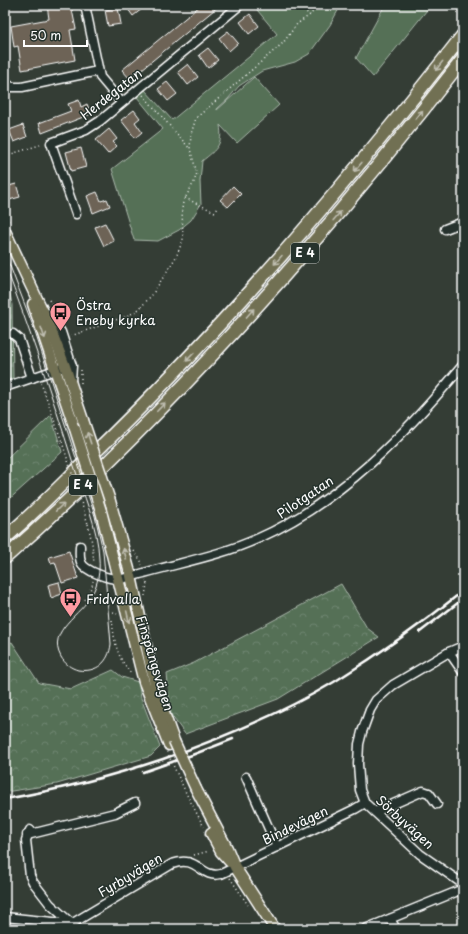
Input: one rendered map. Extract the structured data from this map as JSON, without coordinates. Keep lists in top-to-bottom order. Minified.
{"streets":{"highway":["E 4"],"main road":["Finspångsvägen"],"street":["Herdegatan","Pilotgatan","Sörbyvägen","Bindevägen","Fyrbyvägen"]},"crossings":[["Pilotgatan","Finspångsvägen"],["Finspångsvägen","Bindevägen"],["Finspångsvägen","Fyrbyvägen"],["Sörbyvägen","Bindevägen"],["Bindevägen","Fyrbyvägen"]],"places":{"bus stop":["Östra Eneby kyrka","Fridvalla"]},"scale_bar":"50 m"}
